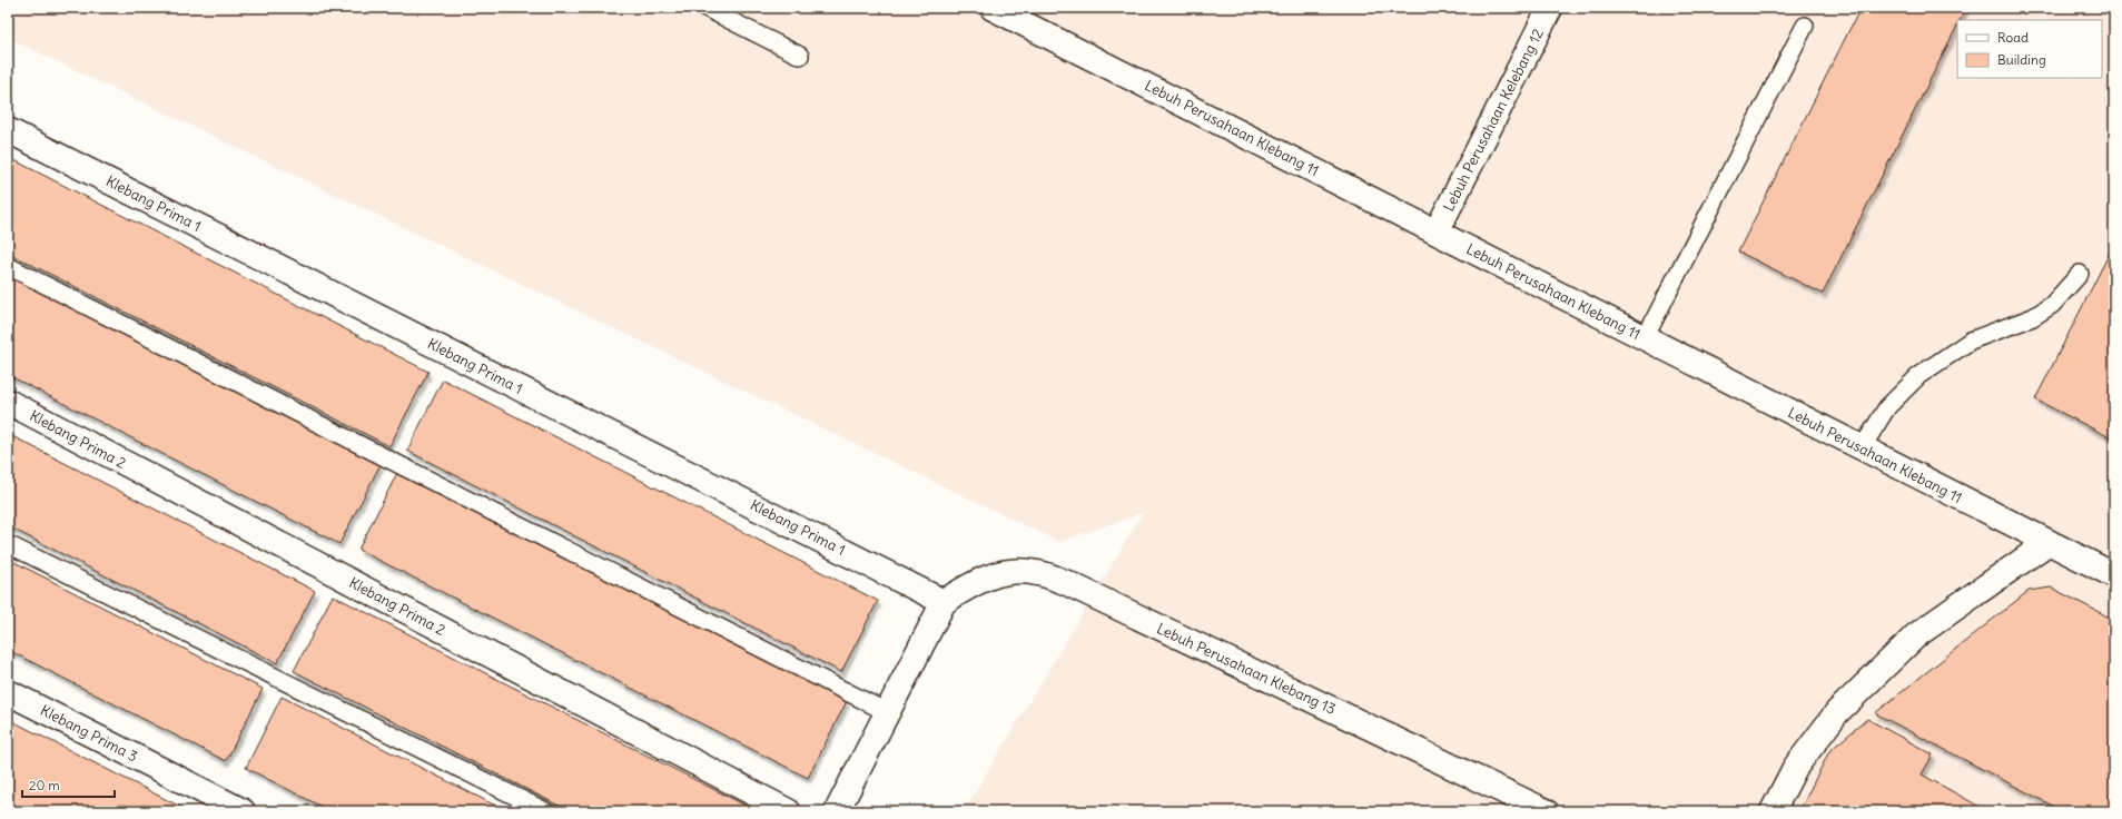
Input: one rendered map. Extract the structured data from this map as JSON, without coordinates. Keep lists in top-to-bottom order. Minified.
{"streets":{"street":["Lebuh Perusahaan Kelebang 12","Lebuh Perusahaan Klebang 11","Klebang Prima 1","Klebang Prima 2","Lebuh Perusahaan Klebang 13","Klebang Prima 3"]},"crossings":[["Lebuh Perusahaan Kelebang 12","Lebuh Perusahaan Klebang 11"],["Klebang Prima 1","Lebuh Perusahaan Klebang 13"]],"legend":["Road","Building"],"scale_bar":"20 m"}
